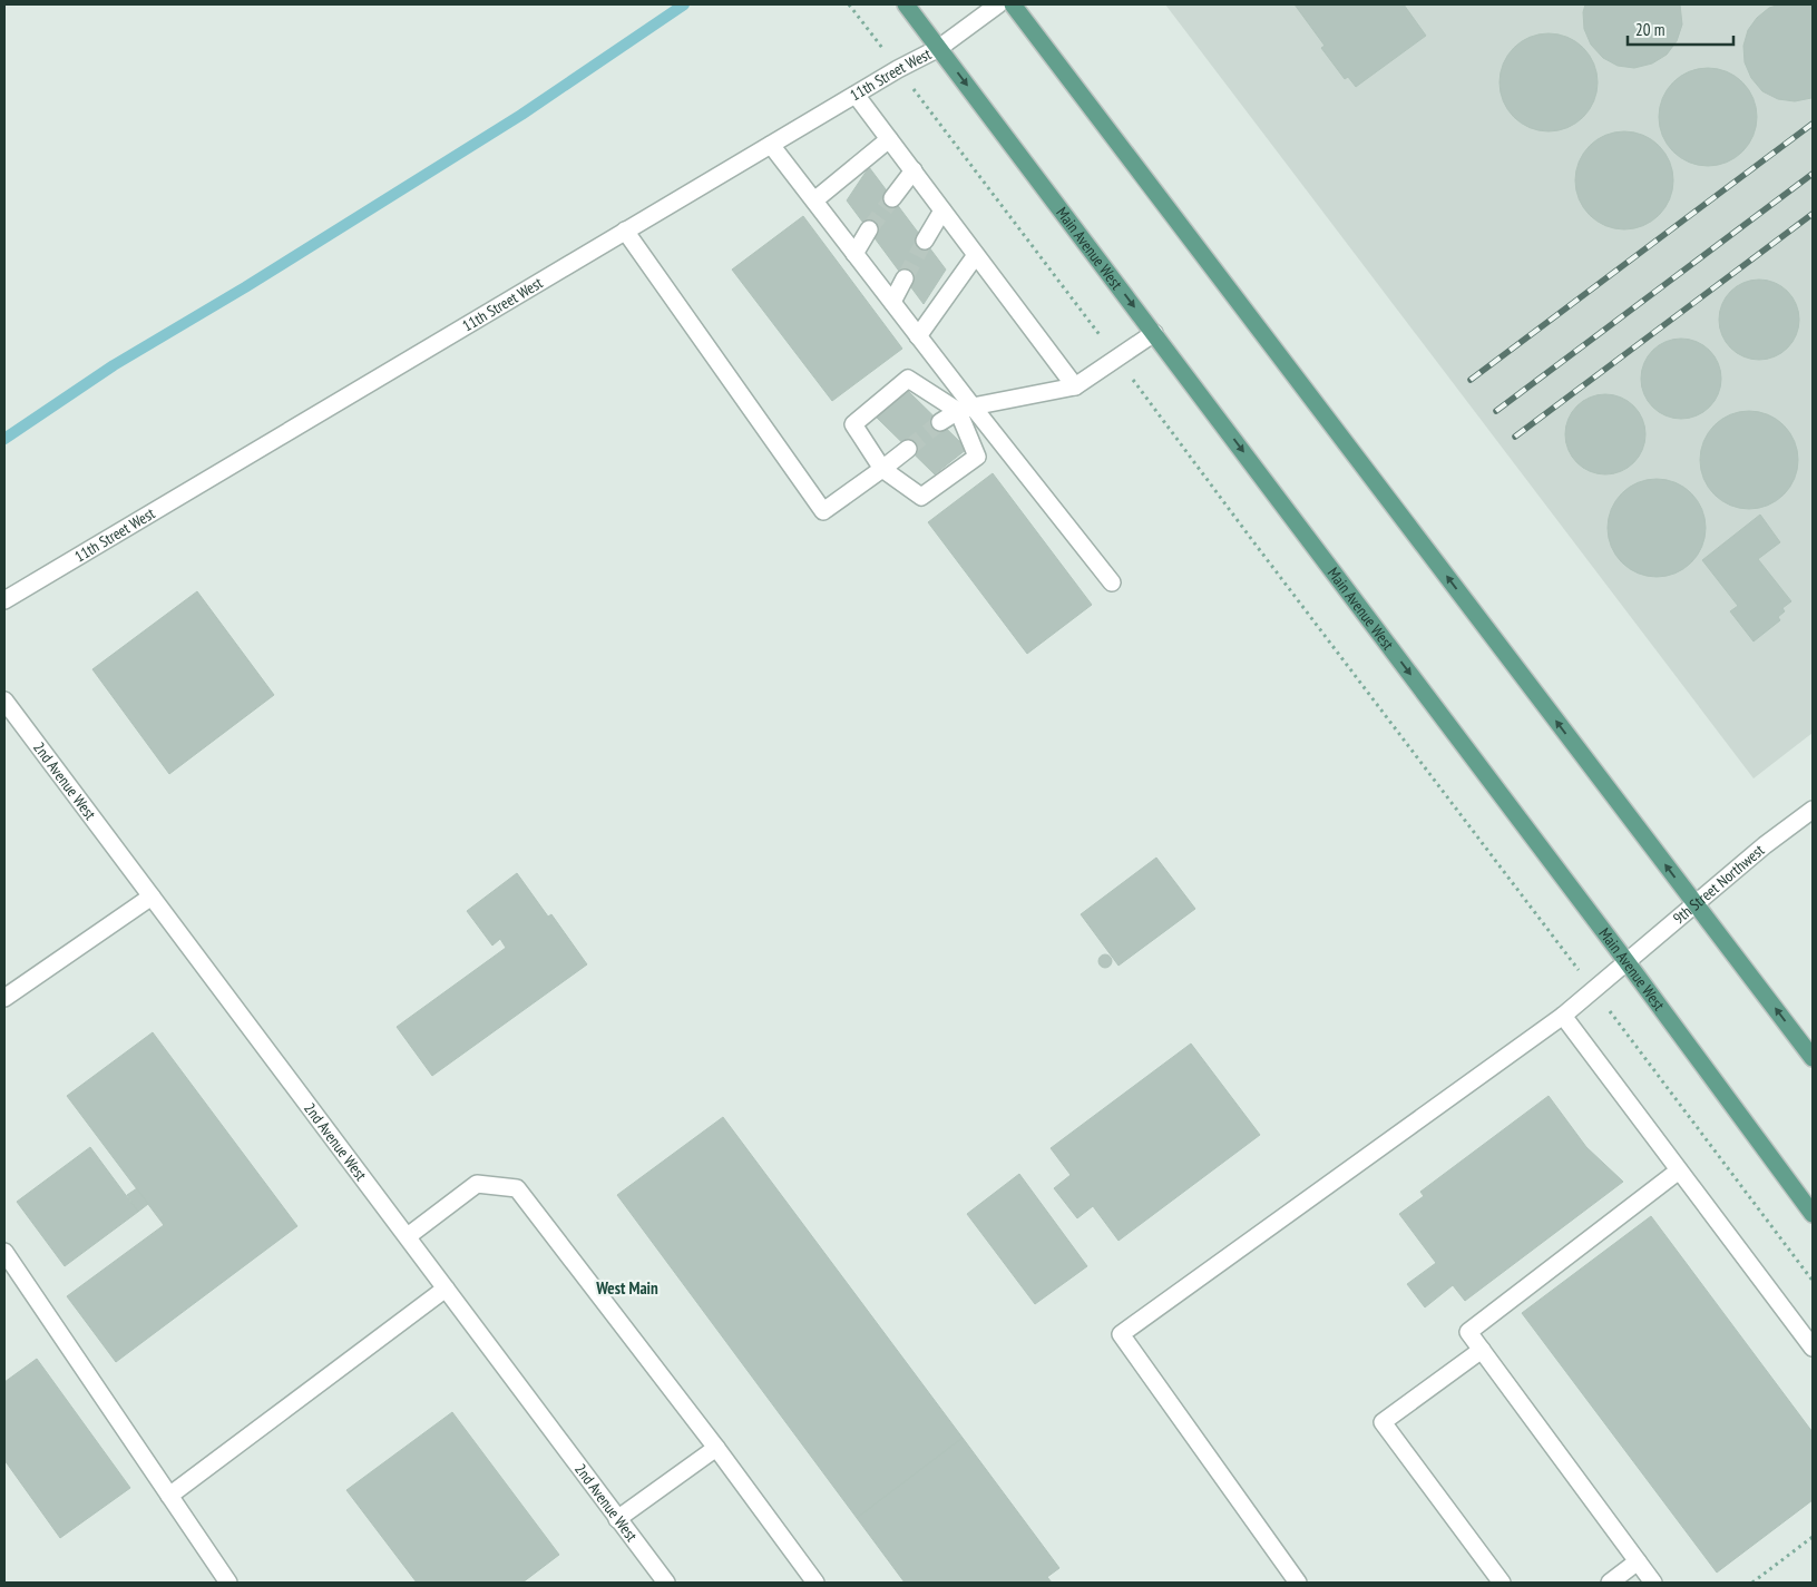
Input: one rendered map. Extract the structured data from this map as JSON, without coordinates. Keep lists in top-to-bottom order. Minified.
{"streets":{"main road":["Main Avenue West"],"street":["11th Street West","2nd Avenue West","9th Street Northwest"]},"crossings":[["11th Street West","Main Avenue West"],["Main Avenue West","9th Street Northwest"]],"districts":["West Main"],"scale_bar":"20 m"}
